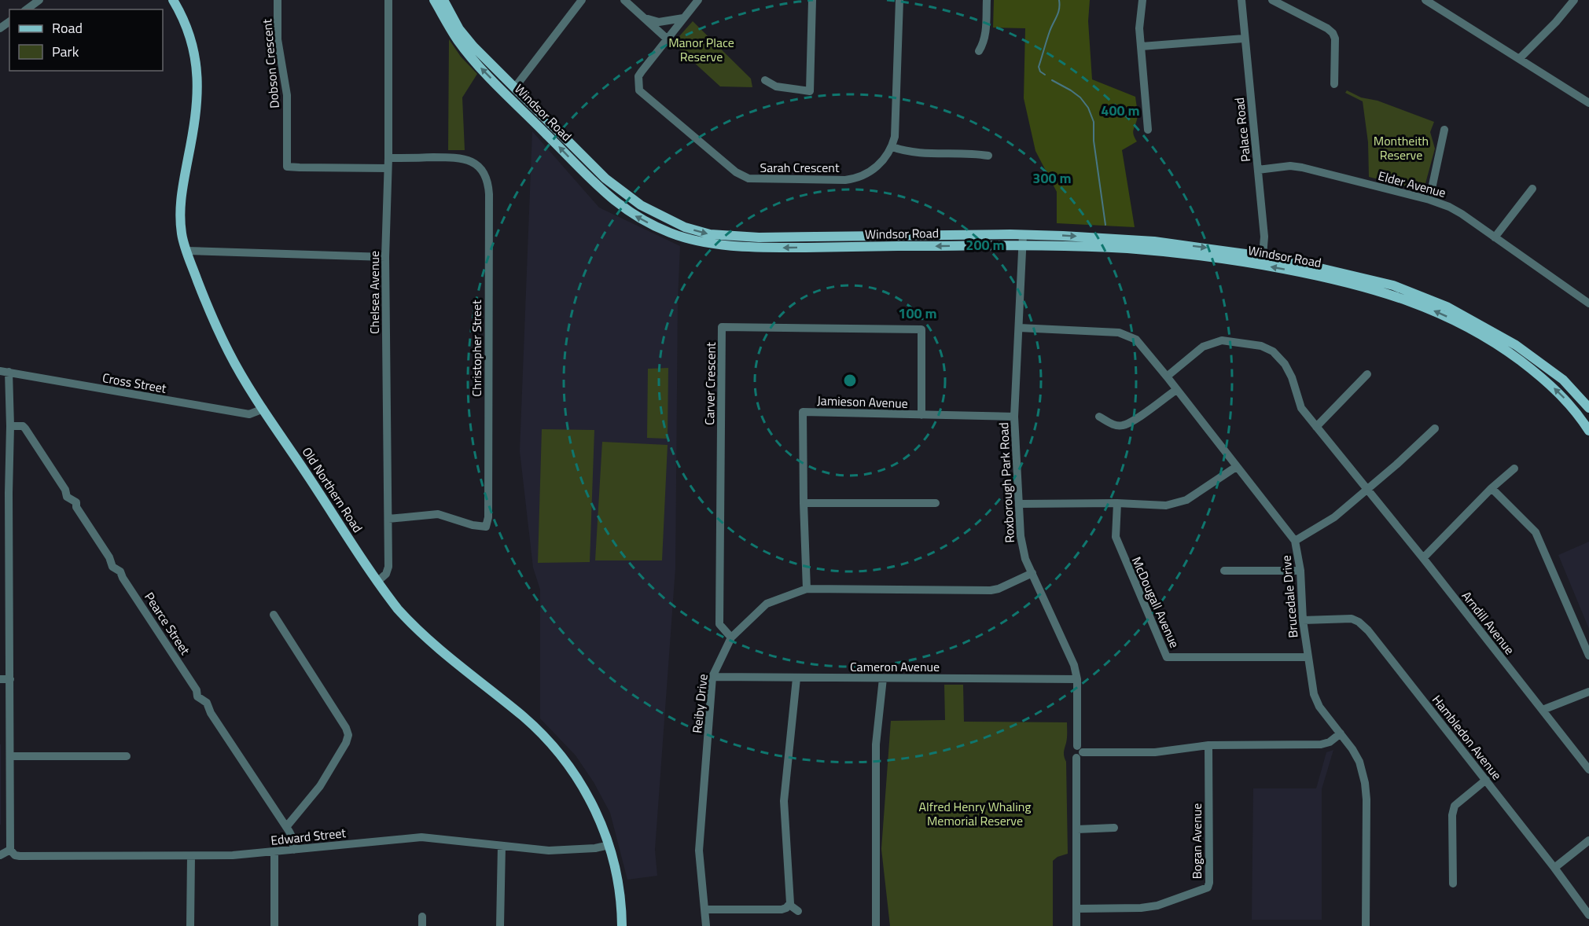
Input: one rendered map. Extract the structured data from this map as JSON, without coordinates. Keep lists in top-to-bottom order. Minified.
{"streets":{"main road":["Windsor Road","Old Northern Road"],"street":["Dobson Crescent","Palace Road","Sarah Crescent","Elder Avenue","Chelsea Avenue","Christopher Street","Cross Street","Carver Crescent","Jamieson Avenue","Roxborough Park Road","Brucedale Drive","McDougall Avenue","Arndill Avenue","Pearce Street","Cameron Avenue","Reiby Drive","Hambledon Avenue","Edward Street","Bogan Avenue"]},"crossings":[["Dobson Crescent","Chelsea Avenue"],["Windsor Road","Palace Road"],["Windsor Road","Roxborough Park Road"],["Palace Road","Elder Avenue"],["Chelsea Avenue","Christopher Street"],["Chelsea Avenue","Old Northern Road"],["Cross Street","Old Northern Road"],["Carver Crescent","Jamieson Avenue"],["Carver Crescent","Reiby Drive"],["Jamieson Avenue","Roxborough Park Road"],["Jamieson Avenue","Reiby Drive"],["Roxborough Park Road","Brucedale Drive"],["Roxborough Park Road","Cameron Avenue"],["Roxborough Park Road","Reiby Drive"],["Roxborough Park Road","Bogan Avenue"],["Old Northern Road","Edward Street"],["Brucedale Drive","McDougall Avenue"],["Brucedale Drive","Arndill Avenue"],["Brucedale Drive","Hambledon Avenue"],["Pearce Street","Edward Street"],["Cameron Avenue","Reiby Drive"]],"parks":["Manor Place Reserve","Montheith Reserve","Alfred Henry Whaling Memorial Reserve"],"legend":["Road","Park"],"rings":["400 m","300 m","200 m","100 m"]}
